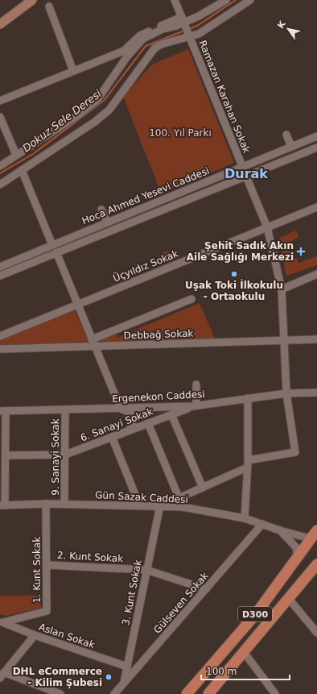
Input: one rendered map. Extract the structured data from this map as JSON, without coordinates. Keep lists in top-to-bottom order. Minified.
{"streets":{"highway":["D300"],"street":["Ramazan Karahan Sokak","Hoca Ahmed Yesevi Caddesi","Üçyıldız Sokak","Debbağ Sokak","Ergenekon Caddesi","6. Sanayi Sokak","9. Sanayi Sokak","Gün Sazak Caddesi","2. Kunt Sokak","1. Kunt Sokak","3. Kunt Sokak","Gülseven Sokak","Aslan Sokak"]},"crossings":[["Ramazan Karahan Sokak","Hoca Ahmed Yesevi Caddesi"],["Ergenekon Caddesi","6. Sanayi Sokak"],["Ergenekon Caddesi","9. Sanayi Sokak"],["6. Sanayi Sokak","9. Sanayi Sokak"],["9. Sanayi Sokak","Gün Sazak Caddesi"],["Gün Sazak Caddesi","1. Kunt Sokak"],["Gün Sazak Caddesi","3. Kunt Sokak"],["Gün Sazak Caddesi","Gülseven Sokak"],["Gün Sazak Caddesi","D300"],["2. Kunt Sokak","1. Kunt Sokak"],["2. Kunt Sokak","3. Kunt Sokak"],["2. Kunt Sokak","Gülseven Sokak"],["1. Kunt Sokak","Aslan Sokak"],["3. Kunt Sokak","Gülseven Sokak"],["3. Kunt Sokak","Aslan Sokak"]],"districts":["Durak"],"water":["Dokuz Sele Deresi"],"parks":["100. Yıl Parkı"],"places":{"health":["Şehit Sadık Akın Aile Sağlığı Merkezi"],"other":["Uşak Toki İlkokulu - Ortaokulu","DHL eCommerce - Kilim Şubesi"]},"scale_bar":"100 m","north":"top left"}
